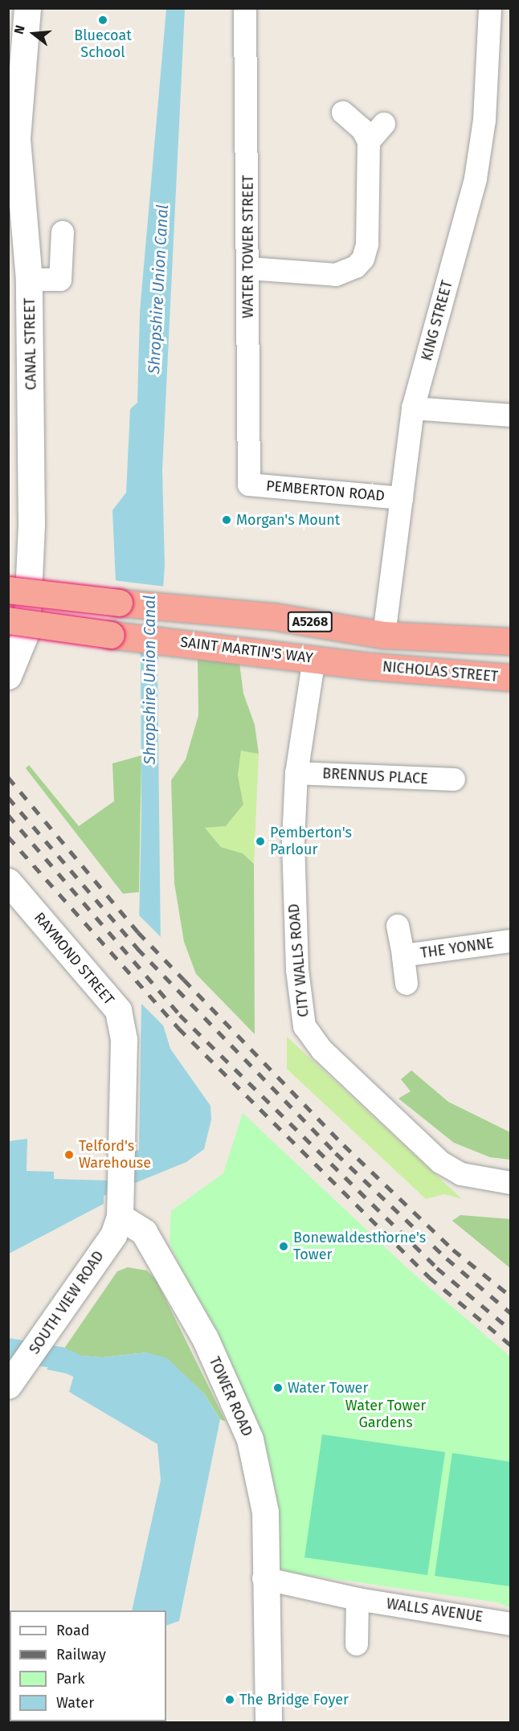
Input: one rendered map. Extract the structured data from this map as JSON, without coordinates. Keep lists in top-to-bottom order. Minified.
{"streets":{"highway":["A5268","SAINT MARTIN'S WAY","NICHOLAS STREET"],"street":["WATER TOWER STREET","KING STREET","CANAL STREET","PEMBERTON ROAD","BRENNUS PLACE","THE YONNE","RAYMOND STREET","CITY WALLS ROAD","SOUTH VIEW ROAD","TOWER ROAD","WALLS AVENUE"]},"crossings":[["WATER TOWER STREET","PEMBERTON ROAD"],["KING STREET","PEMBERTON ROAD"],["KING STREET","A5268"],["SAINT MARTIN'S WAY","NICHOLAS STREET"],["SAINT MARTIN'S WAY","CITY WALLS ROAD"],["BRENNUS PLACE","CITY WALLS ROAD"],["RAYMOND STREET","SOUTH VIEW ROAD"],["RAYMOND STREET","TOWER ROAD"],["SOUTH VIEW ROAD","TOWER ROAD"],["TOWER ROAD","WALLS AVENUE"]],"water":["Shropshire Union Canal"],"parks":["Water Tower Gardens"],"places":["Bluecoat School","Morgan's Mount","Pemberton's Parlour","Telford's Warehouse","Bonewaldesthorne's Tower","Water Tower","The Bridge Foyer"],"legend":["Road","Railway","Park","Water"],"north":"left"}
